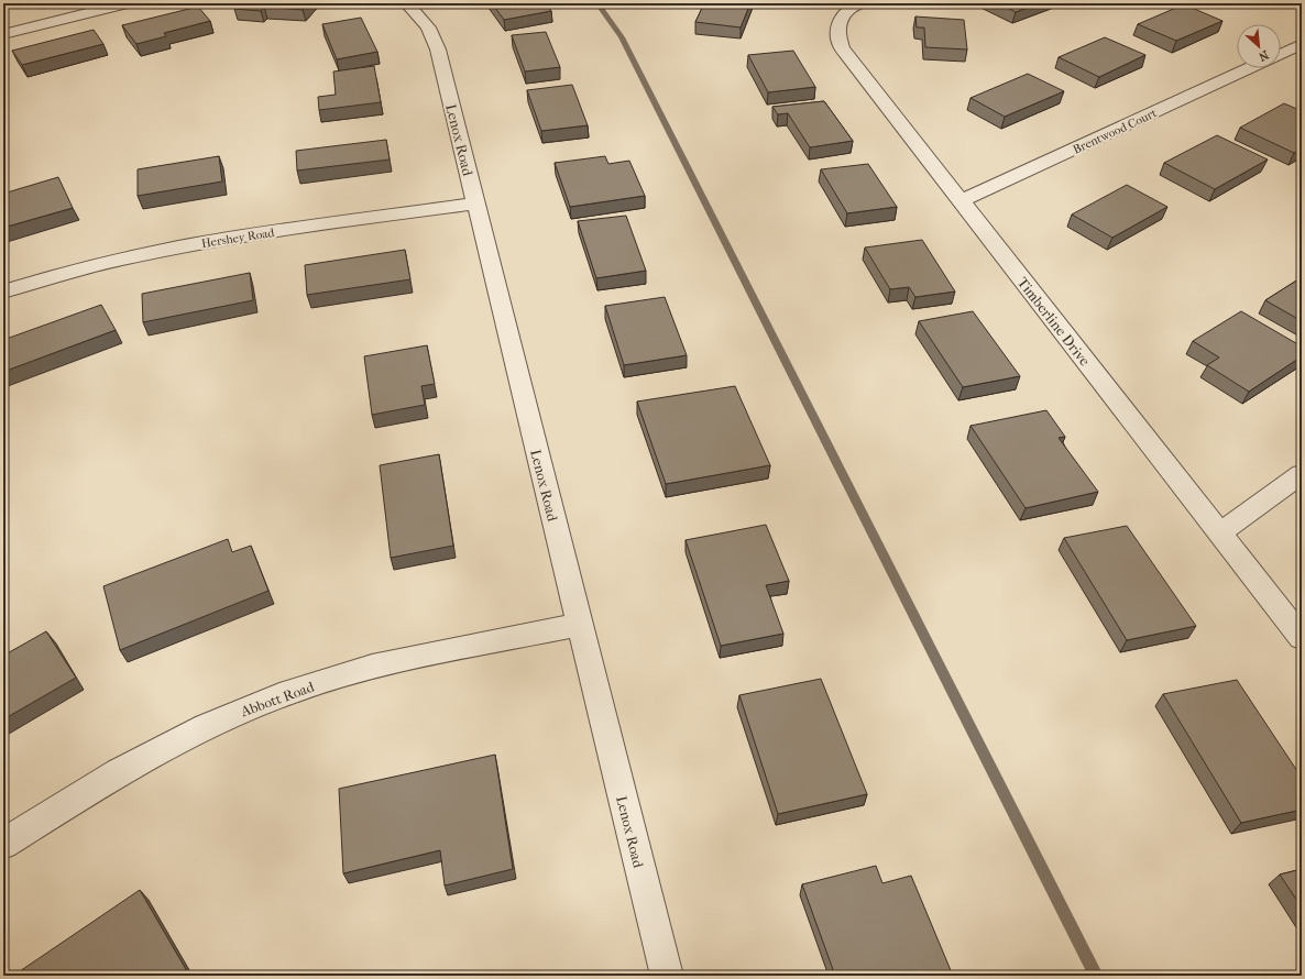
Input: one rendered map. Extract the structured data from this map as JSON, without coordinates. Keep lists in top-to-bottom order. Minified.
{"streets":{"street":["Brentwood Court","Lenox Road","Hershey Road","Timberline Drive","Abbott Road"]},"crossings":[["Brentwood Court","Timberline Drive"],["Lenox Road","Hershey Road"],["Lenox Road","Abbott Road"]],"north":"bottom right"}
